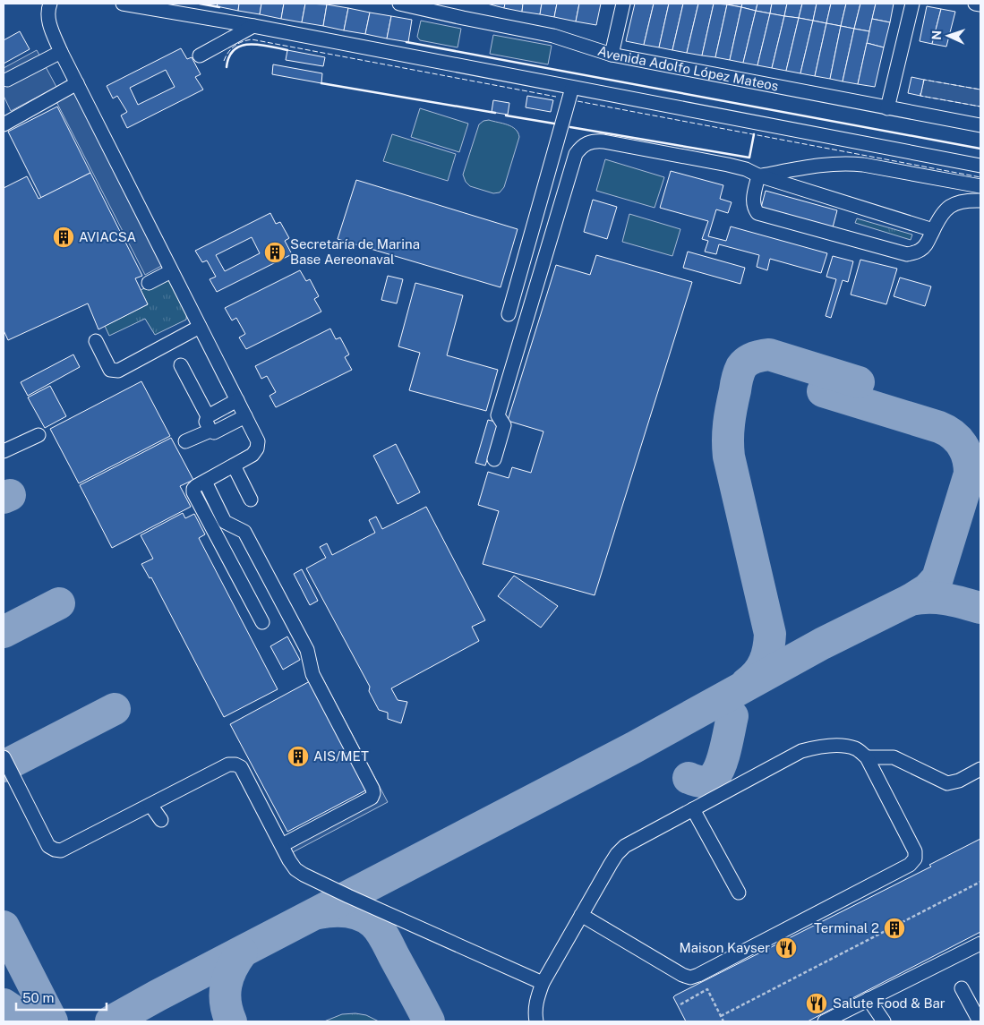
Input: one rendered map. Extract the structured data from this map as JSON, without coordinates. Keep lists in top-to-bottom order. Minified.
{"streets":{"street":["Avenida Adolfo López Mateos"]},"places":{"building":["AVIACSA","Secretaría de Marina Base Aereonaval","AIS/MET","Terminal 2"],"restaurant":["Maison Kayser","Salute Food & Bar"]},"scale_bar":"50 m","north":"left"}
